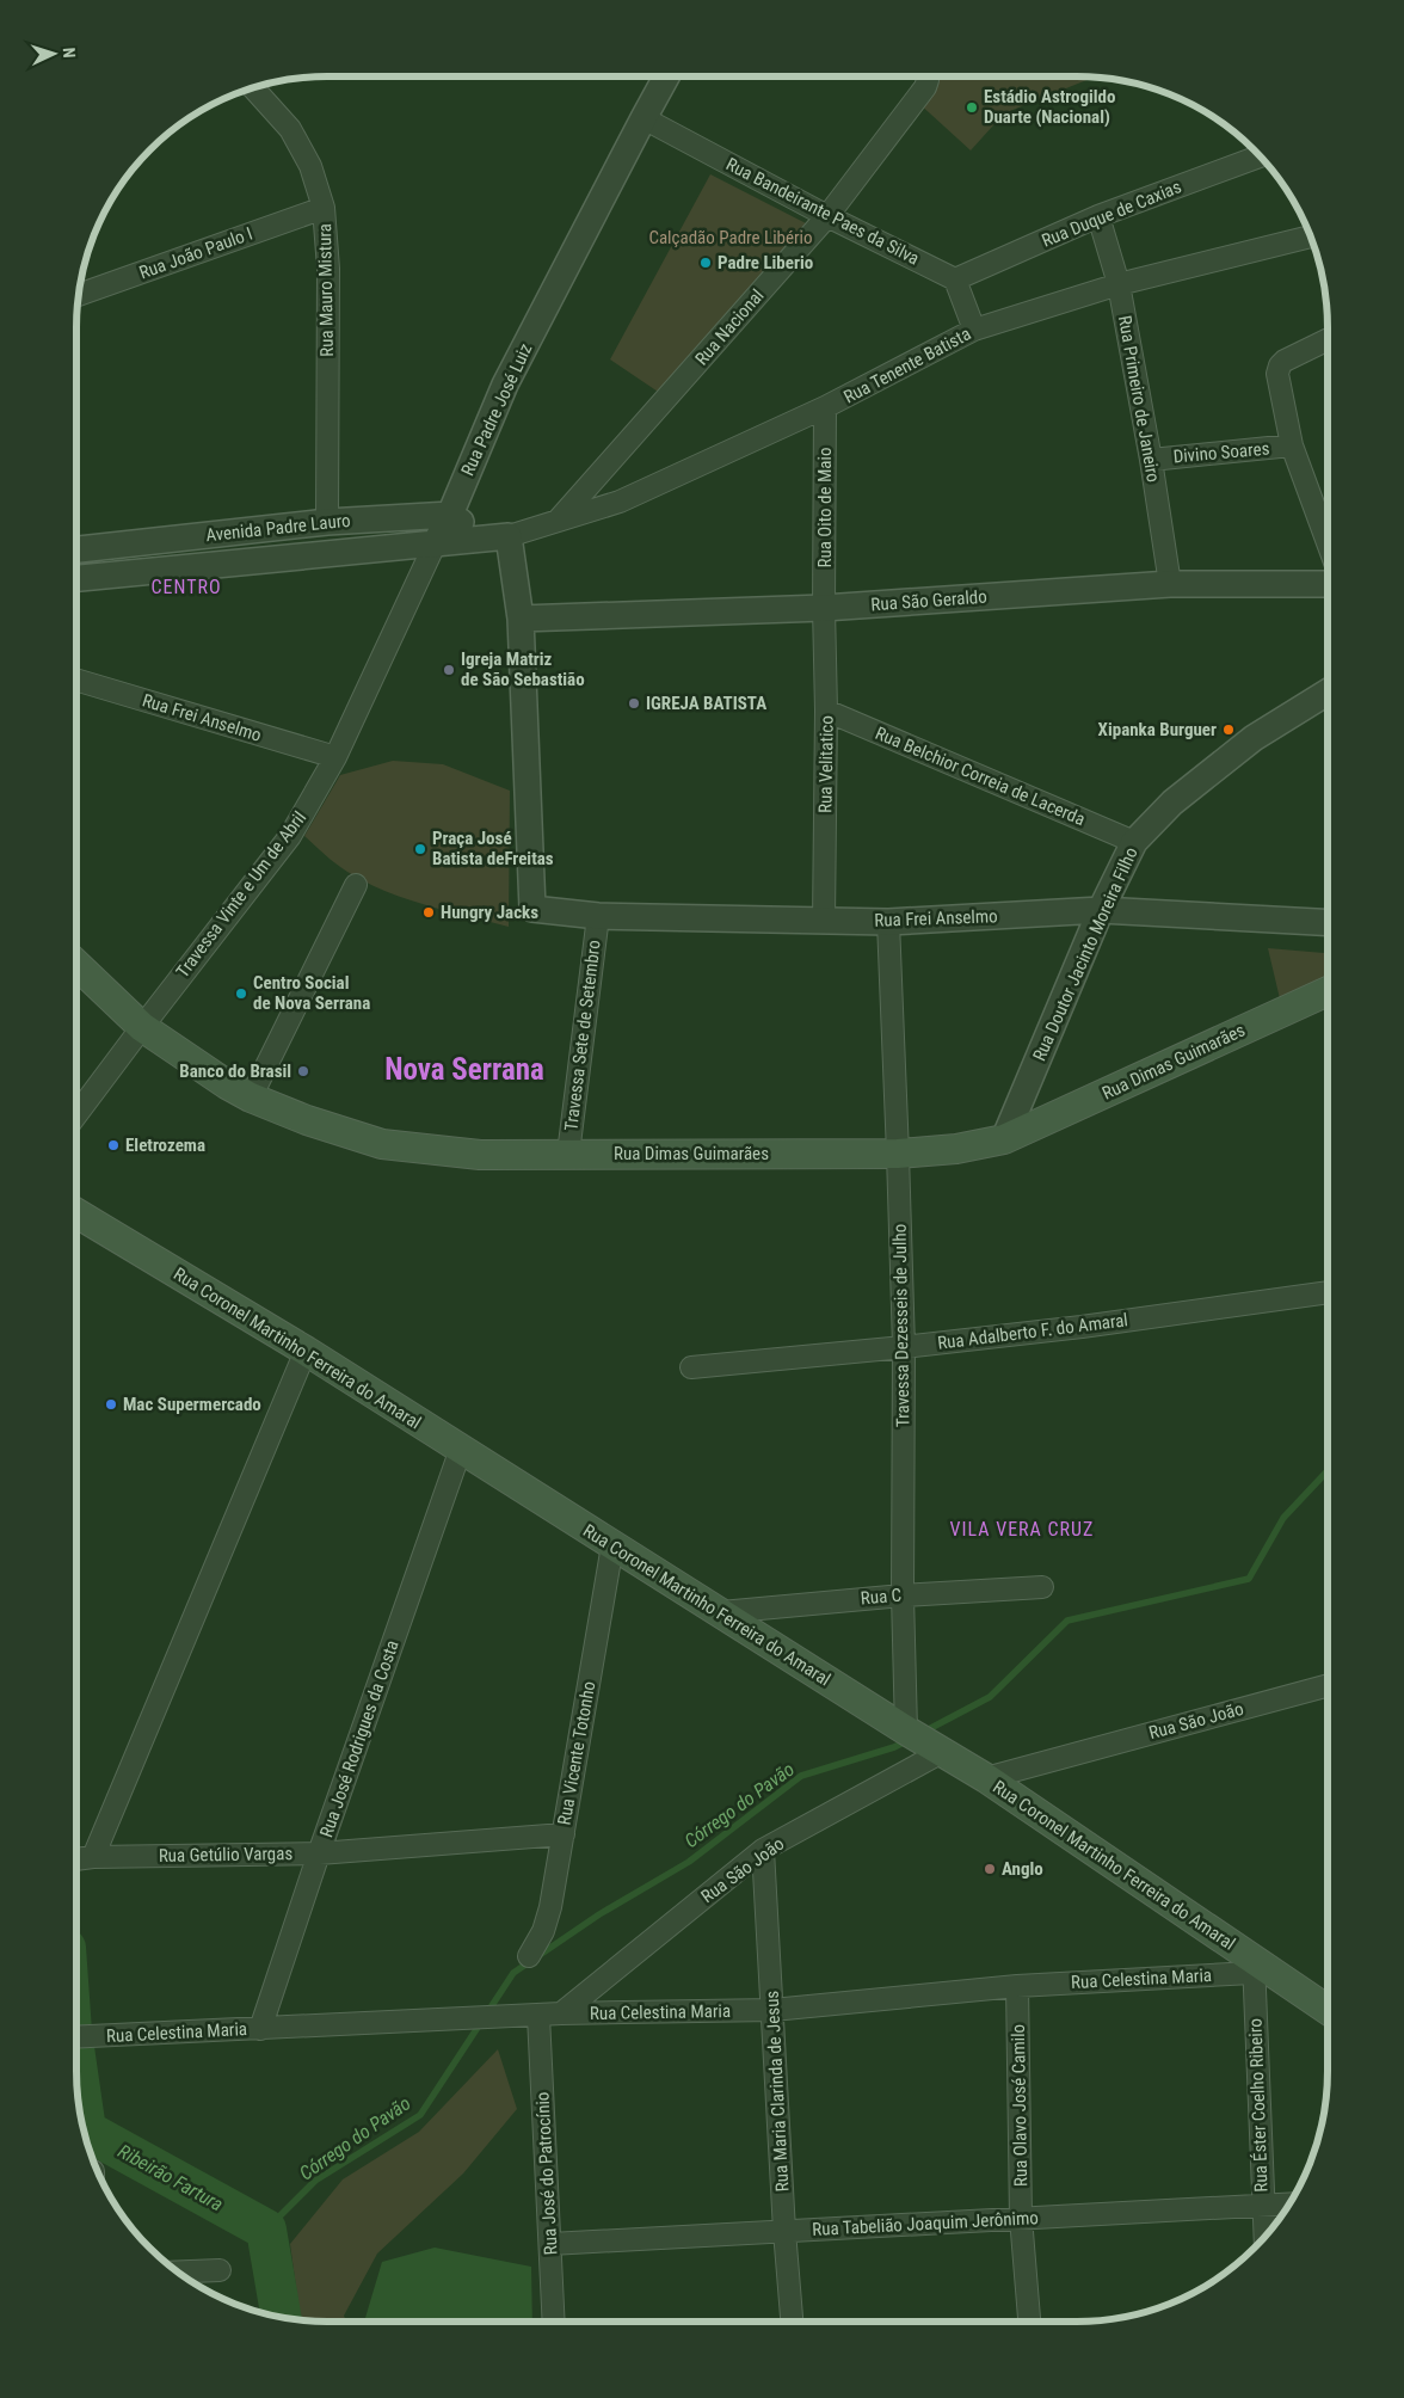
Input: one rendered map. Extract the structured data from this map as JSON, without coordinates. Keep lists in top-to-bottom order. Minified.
{"streets":{"main road":["Rua Dimas Guimarães","Rua Coronel Martinho Ferreira do Amaral"],"street":["Rua Bandeirante Paes da Silva","Rua Duque de Caxias","Rua João Paulo I","Rua Mauro Mistura","Rua Nacional","Rua Tenente Batista","Rua Primeiro de Janeiro","Rua Padre José Luiz","Divino Soares","Rua Oito de Maio","Avenida Padre Lauro","Rua São Geraldo","Rua Frei Anselmo","Rua Velitatico","Rua Belchior Correia de Lacerda","Travessa Vinte e Um de Abril","Rua Doutor Jacinto Moreira Filho","Travessa Sete de Setembro","Travessa Dezesseis de Julho","Rua Adalberto F. do Amaral","Rua C","Rua São João","Rua José Rodrigues da Costa","Rua Vicente Totonho","Rua Getúlio Vargas","Rua Celestina Maria","Rua Maria Clarinda de Jesus","Rua Olavo José Camilo","Rua Éster Coelho Ribeiro","Rua José do Patrocínio","Rua Tabelião Joaquim Jerônimo"]},"crossings":[["Rua Bandeirante Paes da Silva","Rua Duque de Caxias"],["Rua Bandeirante Paes da Silva","Rua Nacional"],["Rua Bandeirante Paes da Silva","Rua Padre José Luiz"],["Rua Duque de Caxias","Rua Primeiro de Janeiro"],["Rua João Paulo I","Rua Mauro Mistura"],["Rua Mauro Mistura","Avenida Padre Lauro"],["Rua Nacional","Rua Tenente Batista"],["Rua Tenente Batista","Rua Primeiro de Janeiro"],["Rua Tenente Batista","Rua Oito de Maio"],["Rua Tenente Batista","Avenida Padre Lauro"],["Rua Primeiro de Janeiro","Divino Soares"],["Rua Primeiro de Janeiro","Rua São Geraldo"],["Rua Padre José Luiz","Avenida Padre Lauro"],["Rua Padre José Luiz","Rua Frei Anselmo"],["Rua Padre José Luiz","Travessa Vinte e Um de Abril"],["Rua Oito de Maio","Rua São Geraldo"],["Rua Oito de Maio","Rua Velitatico"],["Rua São Geraldo","Rua Frei Anselmo"],["Rua São Geraldo","Rua Velitatico"],["Rua Frei Anselmo","Rua Velitatico"],["Rua Frei Anselmo","Travessa Vinte e Um de Abril"],["Rua Frei Anselmo","Rua Doutor Jacinto Moreira Filho"],["Rua Frei Anselmo","Travessa Sete de Setembro"],["Rua Frei Anselmo","Travessa Dezesseis de Julho"],["Rua Velitatico","Rua Belchior Correia de Lacerda"],["Rua Belchior Correia de Lacerda","Rua Doutor Jacinto Moreira Filho"],["Travessa Vinte e Um de Abril","Rua Dimas Guimarães"],["Rua Doutor Jacinto Moreira Filho","Rua Dimas Guimarães"],["Travessa Sete de Setembro","Rua Dimas Guimarães"],["Rua Dimas Guimarães","Travessa Dezesseis de Julho"],["Travessa Dezesseis de Julho","Rua Adalberto F. do Amaral"],["Travessa Dezesseis de Julho","Rua Coronel Martinho Ferreira do Amaral"],["Travessa Dezesseis de Julho","Rua C"],["Rua Coronel Martinho Ferreira do Amaral","Rua C"],["Rua Coronel Martinho Ferreira do Amaral","Rua São João"],["Rua Coronel Martinho Ferreira do Amaral","Rua José Rodrigues da Costa"],["Rua Coronel Martinho Ferreira do Amaral","Rua Vicente Totonho"],["Rua Coronel Martinho Ferreira do Amaral","Rua Celestina Maria"],["Rua Coronel Martinho Ferreira do Amaral","Rua Éster Coelho Ribeiro"],["Rua São João","Rua Celestina Maria"],["Rua São João","Rua Maria Clarinda de Jesus"],["Rua José Rodrigues da Costa","Rua Getúlio Vargas"],["Rua José Rodrigues da Costa","Rua Celestina Maria"],["Rua Vicente Totonho","Rua Getúlio Vargas"],["Rua Celestina Maria","Rua Maria Clarinda de Jesus"],["Rua Celestina Maria","Rua Olavo José Camilo"],["Rua Celestina Maria","Rua Éster Coelho Ribeiro"],["Rua Celestina Maria","Rua José do Patrocínio"],["Rua Maria Clarinda de Jesus","Rua Tabelião Joaquim Jerônimo"],["Rua Olavo José Camilo","Rua Tabelião Joaquim Jerônimo"],["Rua Éster Coelho Ribeiro","Rua Tabelião Joaquim Jerônimo"],["Rua José do Patrocínio","Rua Tabelião Joaquim Jerônimo"]],"districts":["CENTRO","Nova Serrana","VILA VERA CRUZ"],"water":["Córrego do Pavão","Ribeirão Fartura"],"parks":["Calçadão Padre Libério"],"places":["Estádio Astrogildo Duarte (Nacional)","Padre Liberio","Igreja Matriz de São Sebastião","IGREJA BATISTA","Xipanka Burguer","Praça José Batista deFreitas","Hungry Jacks","Centro Social de Nova Serrana","Banco do Brasil","Eletrozema","Mac Supermercado","Anglo"],"north":"right"}
